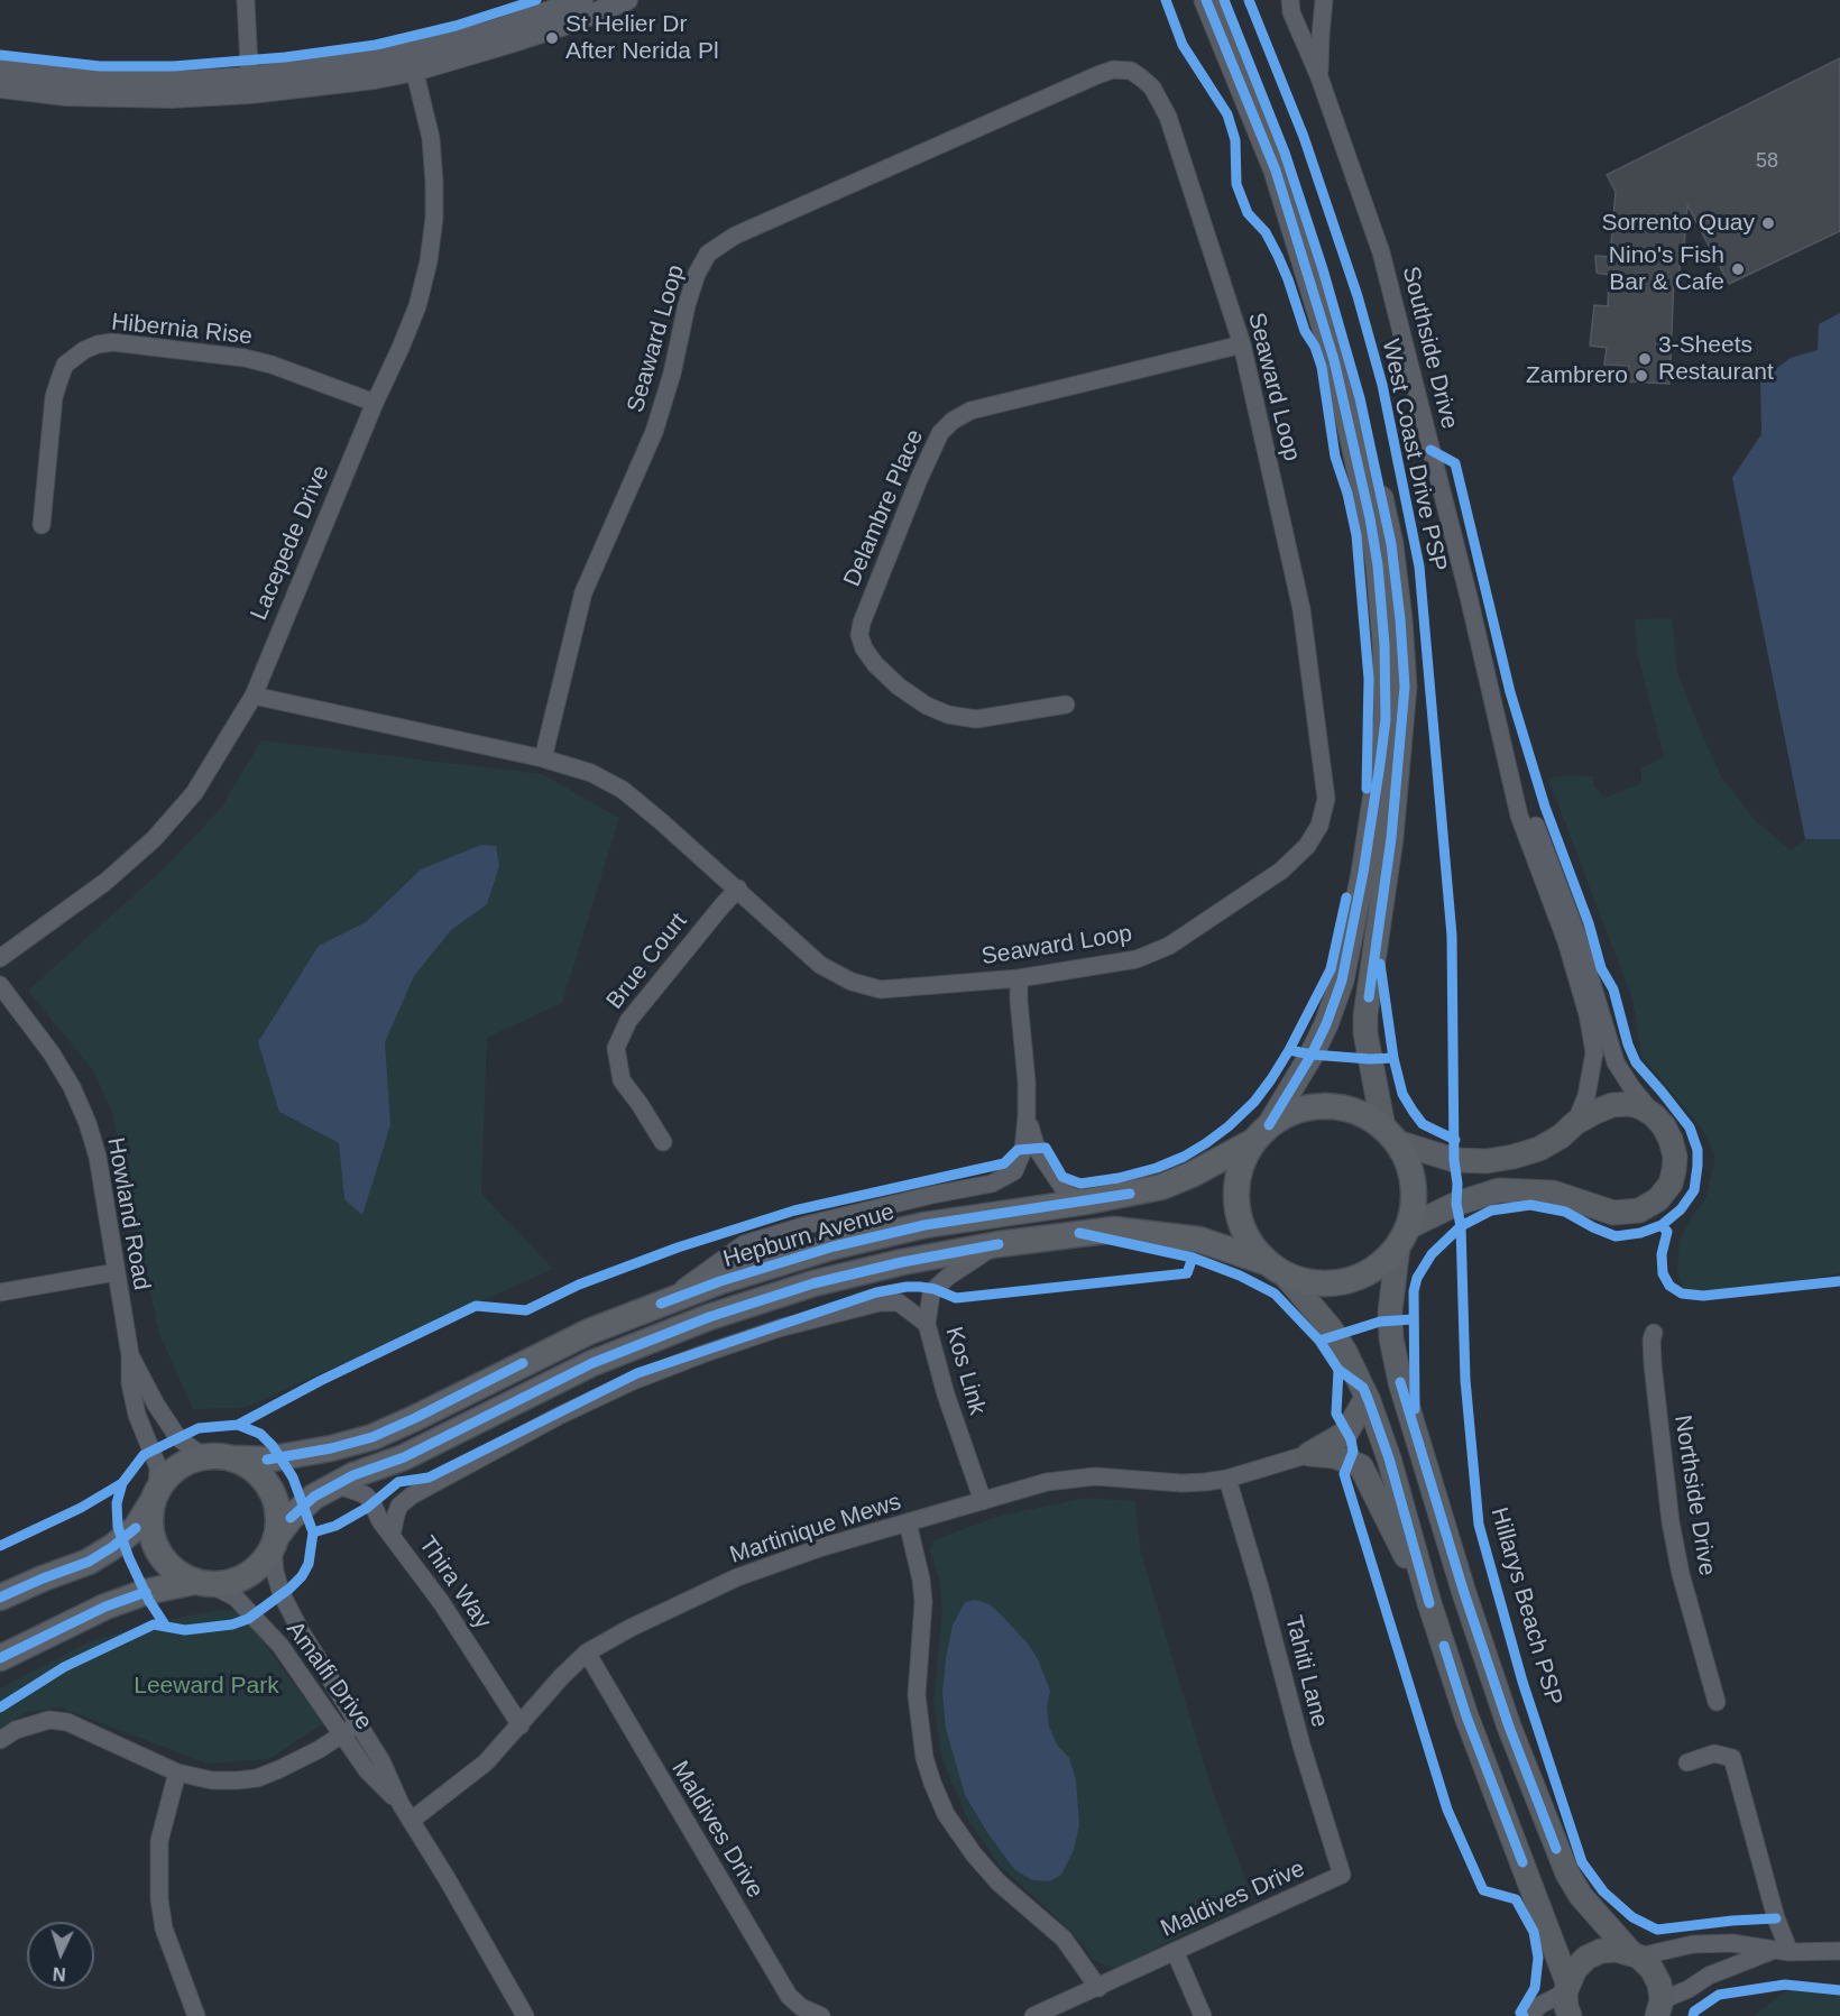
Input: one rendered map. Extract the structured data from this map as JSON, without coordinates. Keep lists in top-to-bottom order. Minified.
{"streets":{"main road":["Hepburn Avenue"],"street":["Hibernia Rise","Seaward Loop","Southside Drive","Delambre Place","Lacepede Drive","Brue Court","Howland Road","Kos Link","Northside Drive","Martinique Mews","Thira Way","Tahiti Lane","Amalfi Drive","Maldives Drive"],"cycle path":["West Coast Drive PSP"]},"crossings":[["Hibernia Rise","Lacepede Drive"],["Seaward Loop","Delambre Place"],["Seaward Loop","Lacepede Drive"],["Seaward Loop","Brue Court"],["Howland Road","Hepburn Avenue"],["Howland Road","Amalfi Drive"],["Hepburn Avenue","Kos Link"],["Hepburn Avenue","Thira Way"],["Hepburn Avenue","Amalfi Drive"],["Kos Link","Martinique Mews"],["Martinique Mews","Thira Way"],["Martinique Mews","Tahiti Lane"],["Martinique Mews","Amalfi Drive"],["Martinique Mews","Maldives Drive"],["Tahiti Lane","Maldives Drive"]],"parks":["Leeward Park"],"places":["St Helier Dr After Nerida Pl","Sorrento Quay","Nino's Fish Bar & Cafe","3-Sheets Restaurant","Zambrero"],"house_numbers":["58"],"north":"bottom"}
